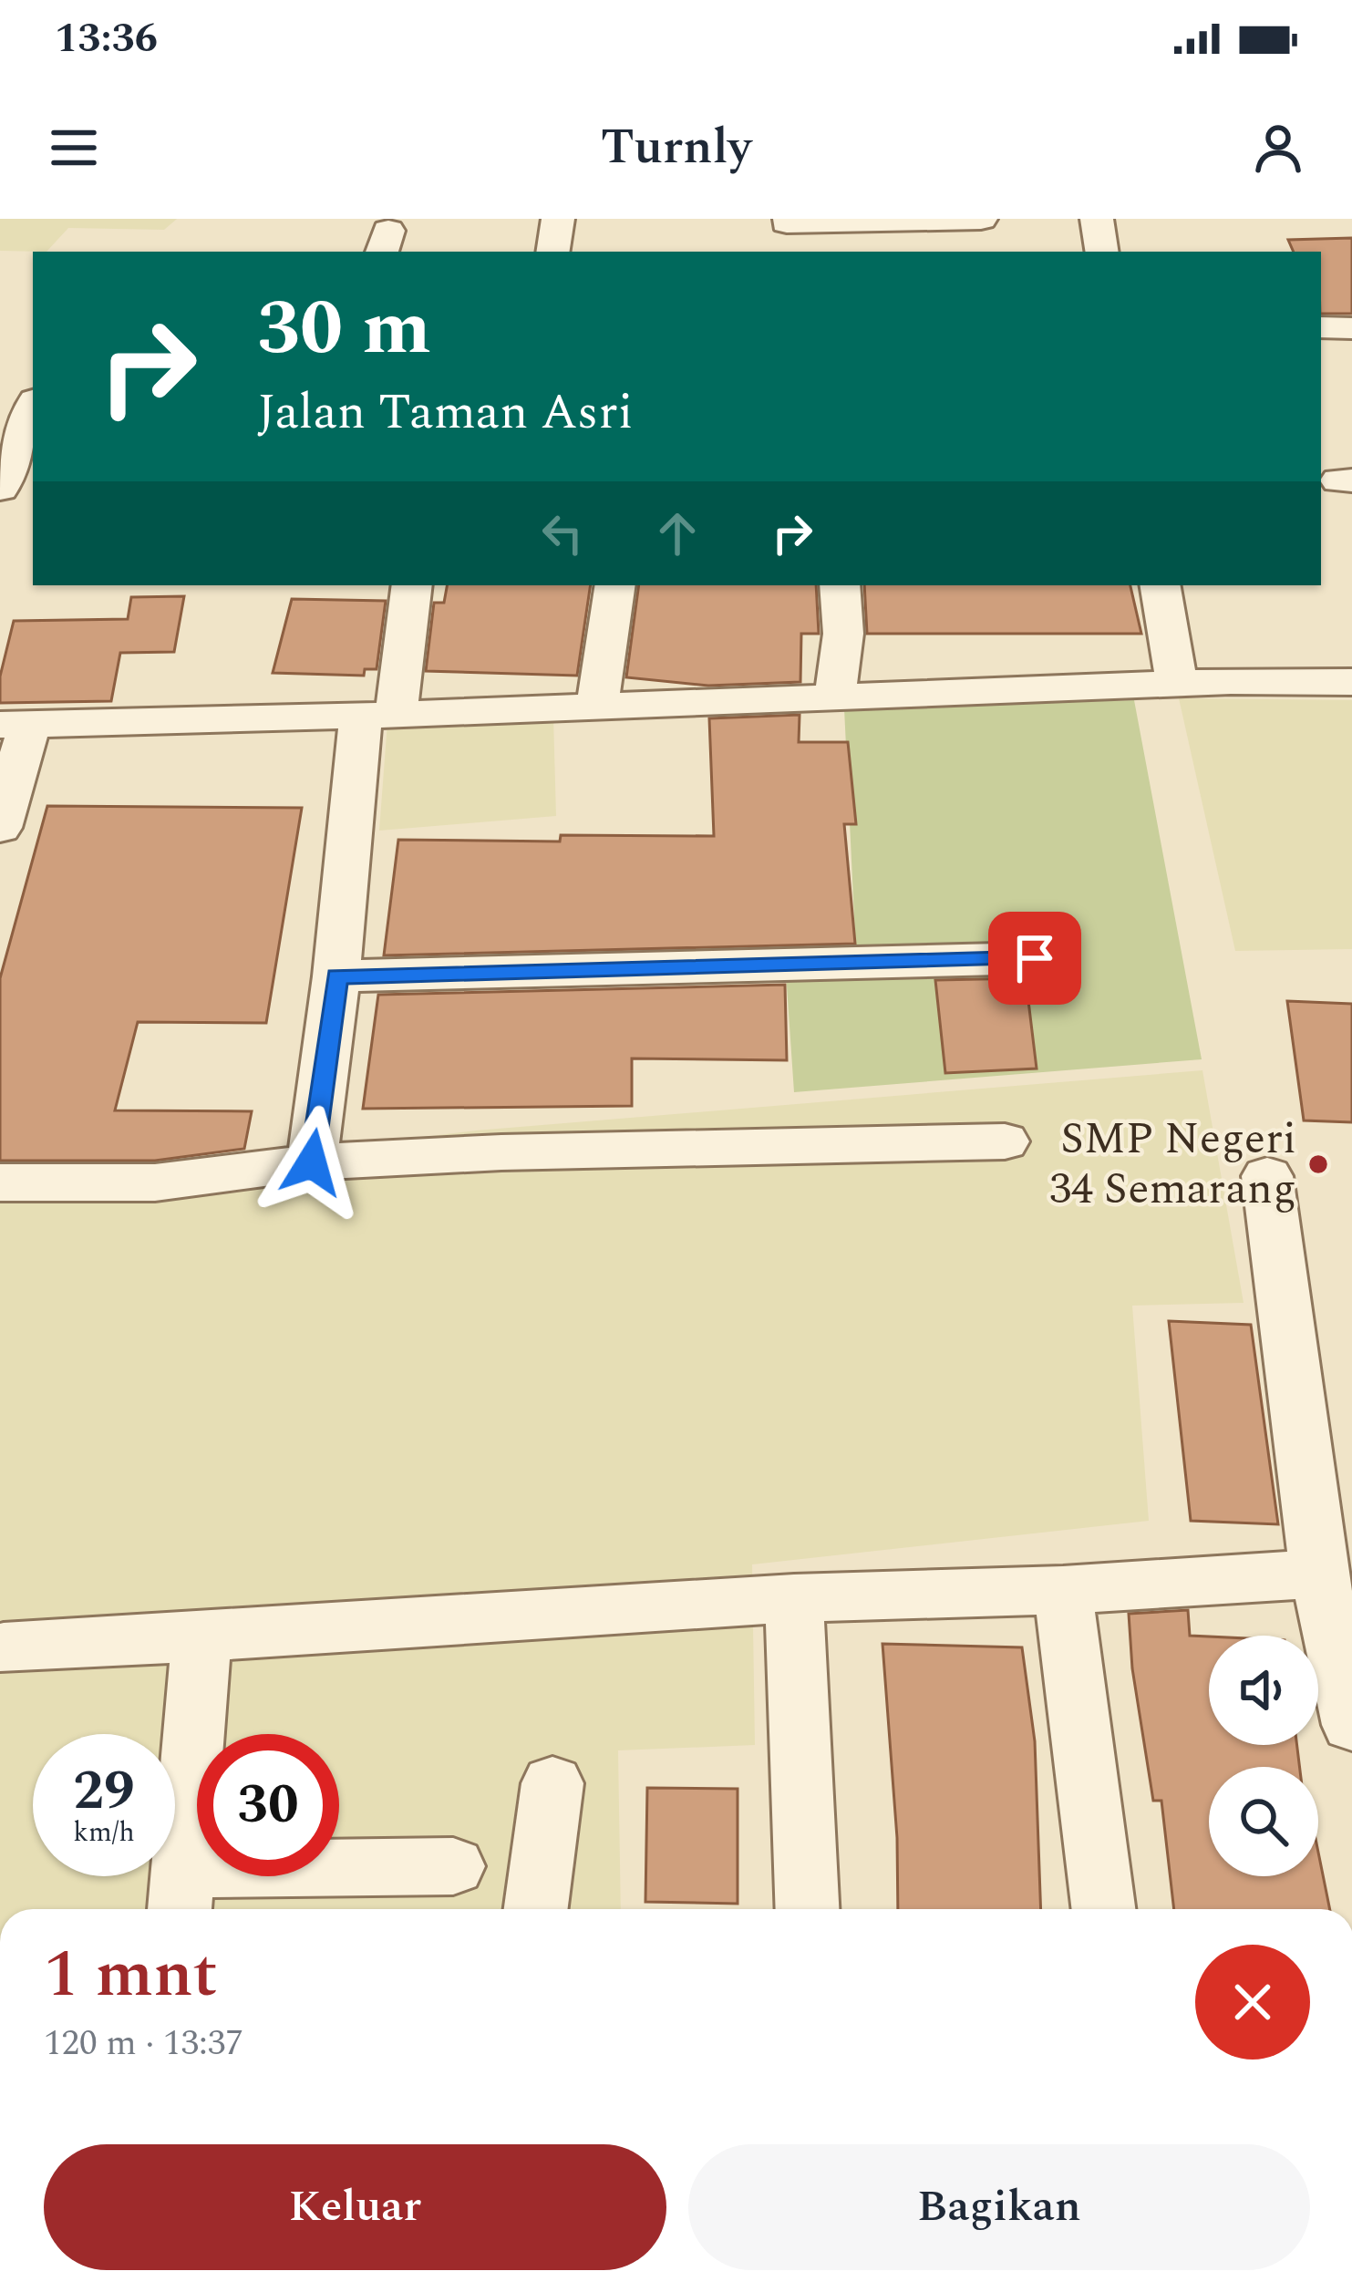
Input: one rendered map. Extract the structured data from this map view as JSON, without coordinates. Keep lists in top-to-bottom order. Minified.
{"places":["SMP Negeri 34 Semarang"],"page":{"status":"13:36","header":"Turnly","turn":["30 m","Jalan Taman Asri"],"speed":"29 km/h","limit":"30","heading":["1 mnt","120 m · 13:37"],"buttons":["Keluar","Bagikan"]}}
